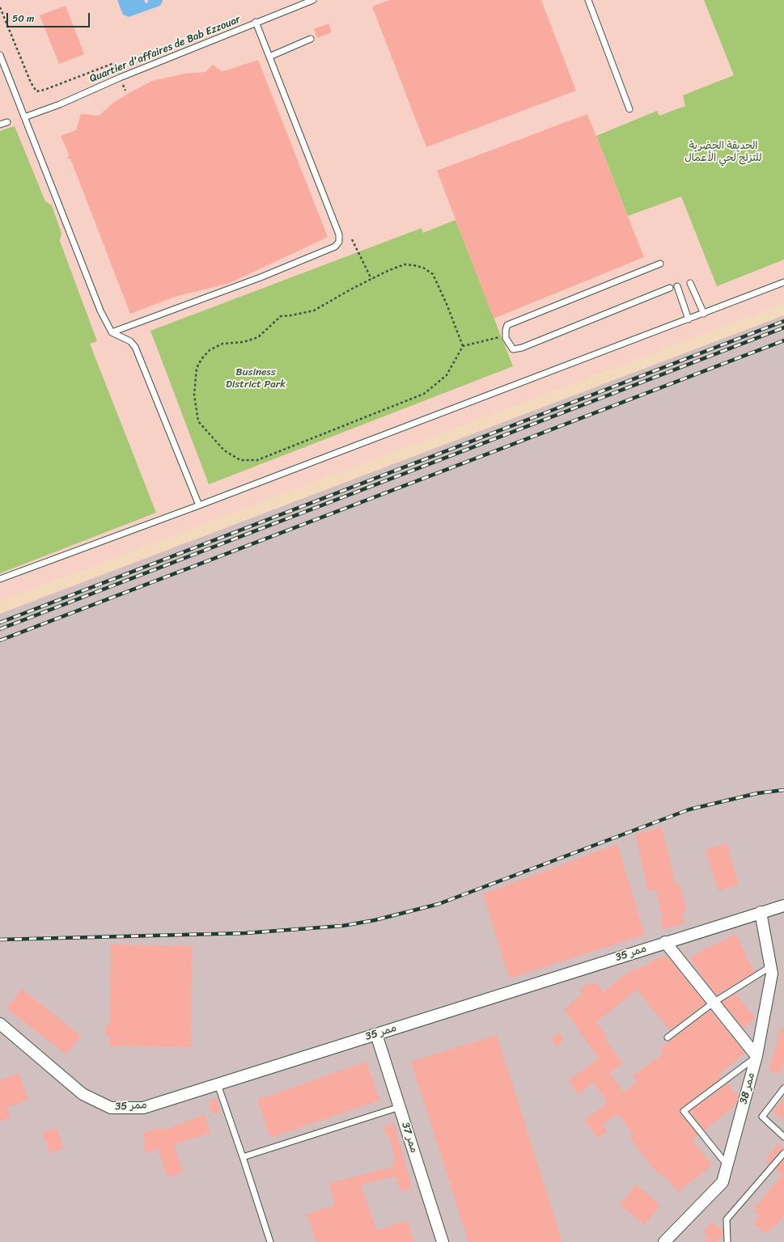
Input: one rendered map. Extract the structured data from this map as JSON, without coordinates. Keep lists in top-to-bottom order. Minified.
{"streets":{"street":["ممر 35","ممر 38","ممر 37"],"lane":["Quartier d'affaires de Bab Ezzouar"]},"crossings":[["ممر 35","ممر 38"],["ممر 35","ممر 37"]],"parks":["الحديقة الحضرية للتزلج لحي الأعمال","Business District Park"],"scale_bar":"50 m"}
